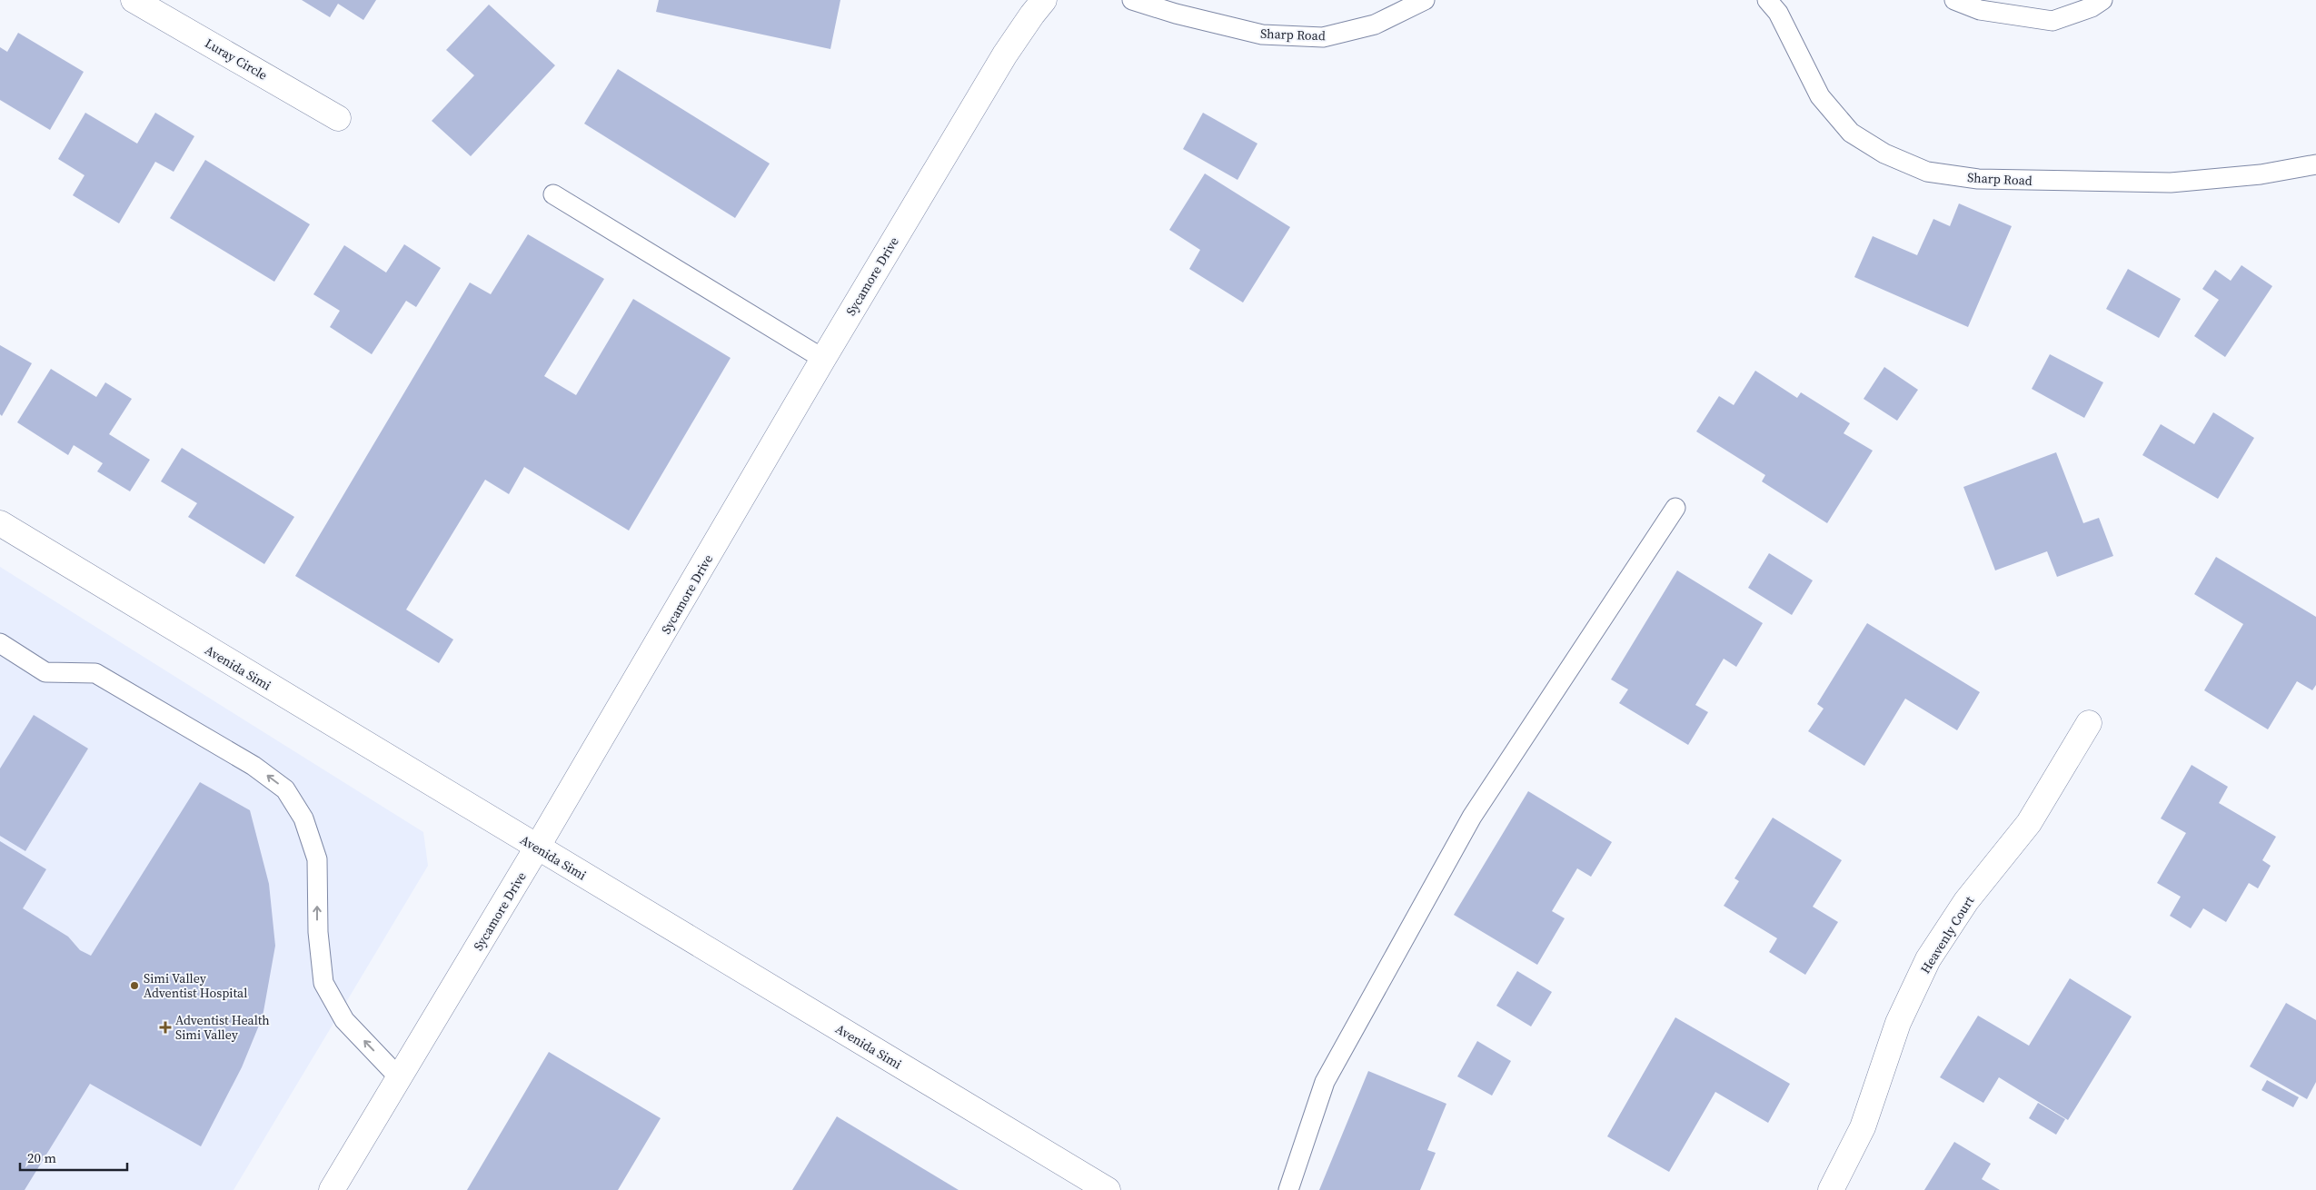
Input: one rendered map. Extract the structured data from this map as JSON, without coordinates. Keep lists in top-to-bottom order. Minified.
{"streets":{"street":["Luray Circle","Sycamore Drive","Avenida Simi","Heavenly Court"],"lane":["Sharp Road"]},"crossings":[["Sycamore Drive","Avenida Simi"]],"places":{"other":["Simi Valley Adventist Hospital"],"health":["Adventist Health Simi Valley"]},"scale_bar":"20 m"}
